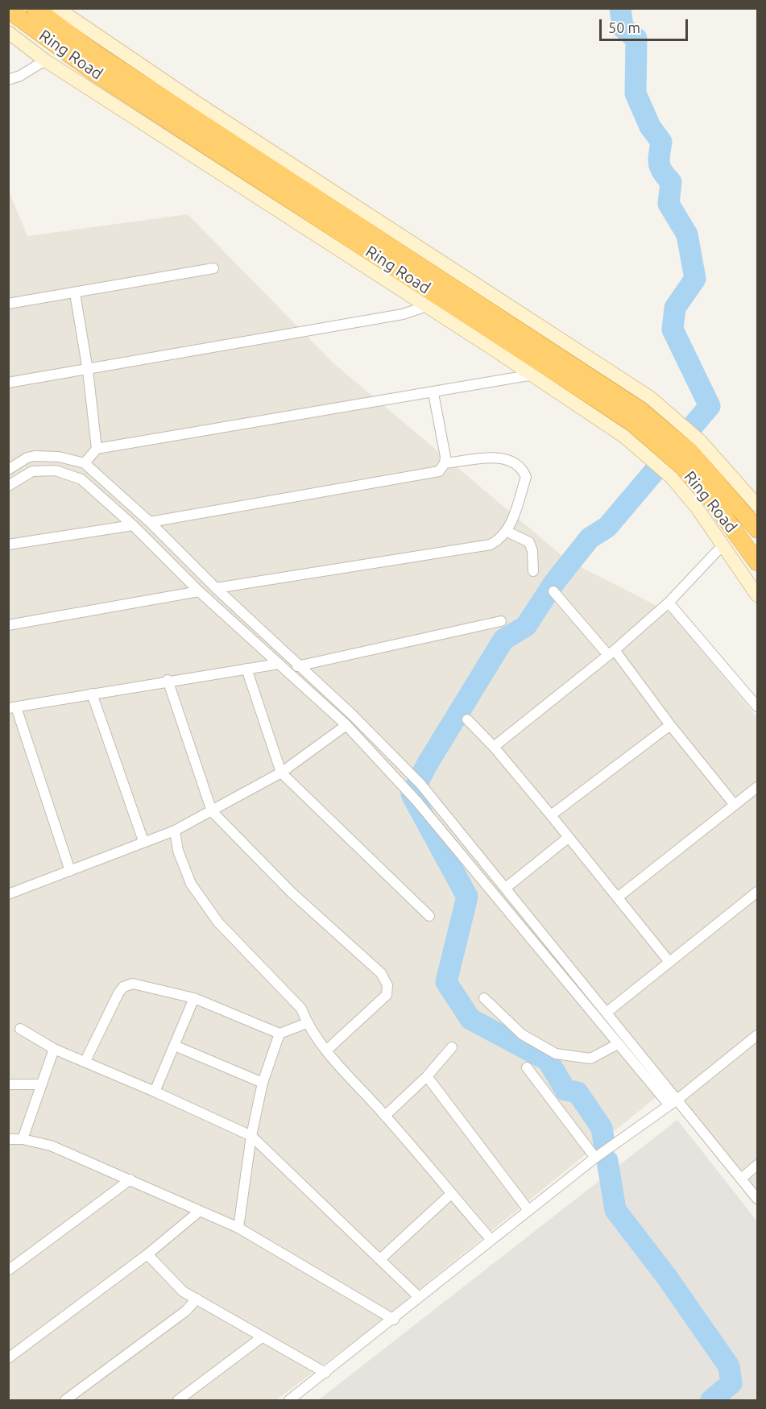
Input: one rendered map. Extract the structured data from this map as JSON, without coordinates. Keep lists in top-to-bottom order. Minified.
{"streets":{"highway":["Ring Road"]},"scale_bar":"50 m"}
